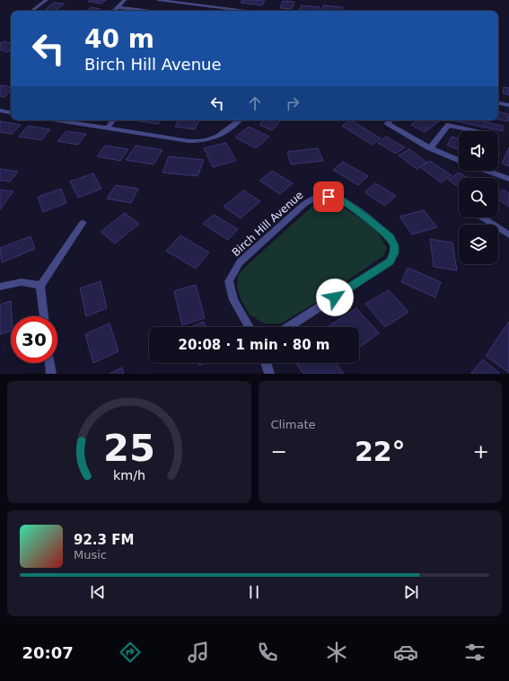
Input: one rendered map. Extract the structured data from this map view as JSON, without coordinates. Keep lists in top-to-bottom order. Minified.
{"streets":{"street":["Birch Hill Avenue"]},"page":{"turn":["40 m","Birch Hill Avenue"],"limit":"30","trip":"20:08 · 1 min · 80 m","tile":"Climate","heat":["−","22°","+"],"song":["92.3 FM","Music"],"tabs":"20:07","gauge":["25","km/h"]}}
